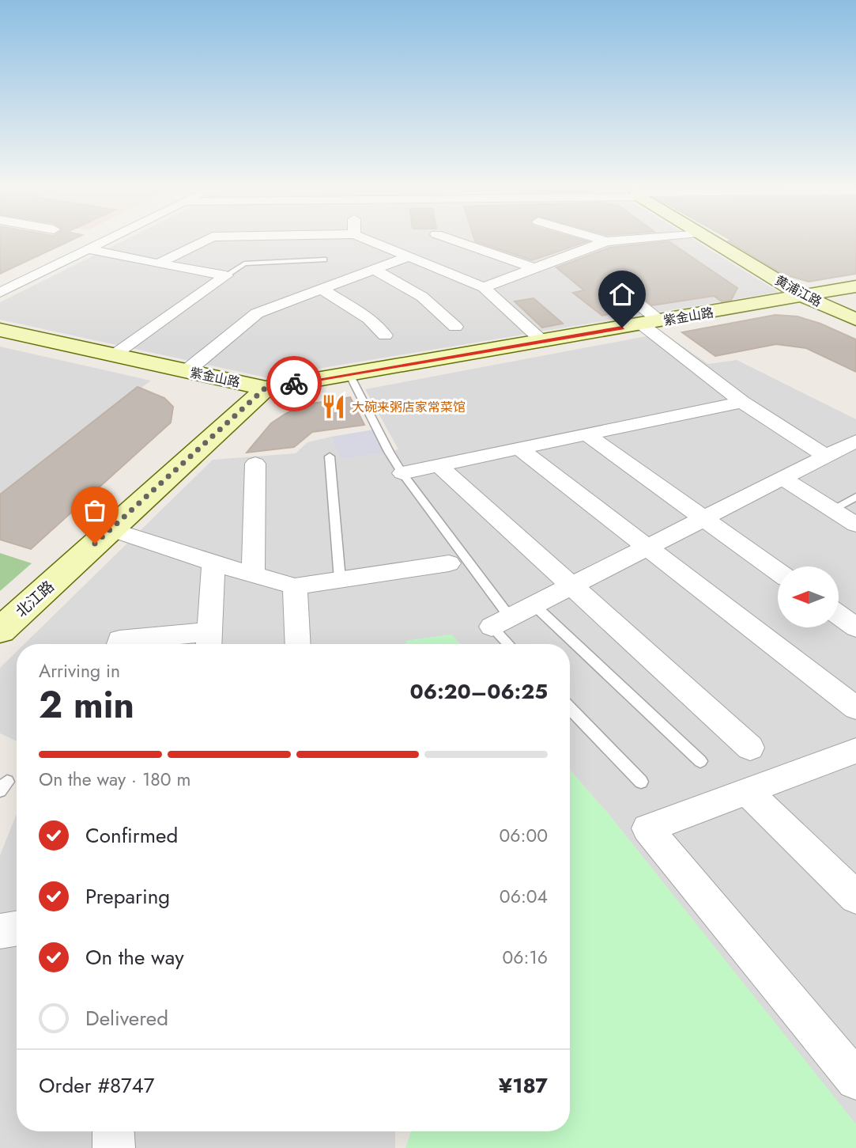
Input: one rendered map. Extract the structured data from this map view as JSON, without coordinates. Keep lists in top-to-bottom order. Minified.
{"streets":{"street":["黄浦江路","紫金山路","北江路"]},"crossings":[["黄浦江路","紫金山路"],["紫金山路","北江路"]],"places":{"restaurant":["大碗来粥店家常菜馆"]},"north":"left","page":{"heading":["2 min","Arriving in","06:20–06:25"],"panel":["Order #8747","¥187"],"bar":"On the way · 180 m","list":[["Confirmed","06:00"],["Preparing","06:04"],["On the way","06:16"],"Delivered"]}}
